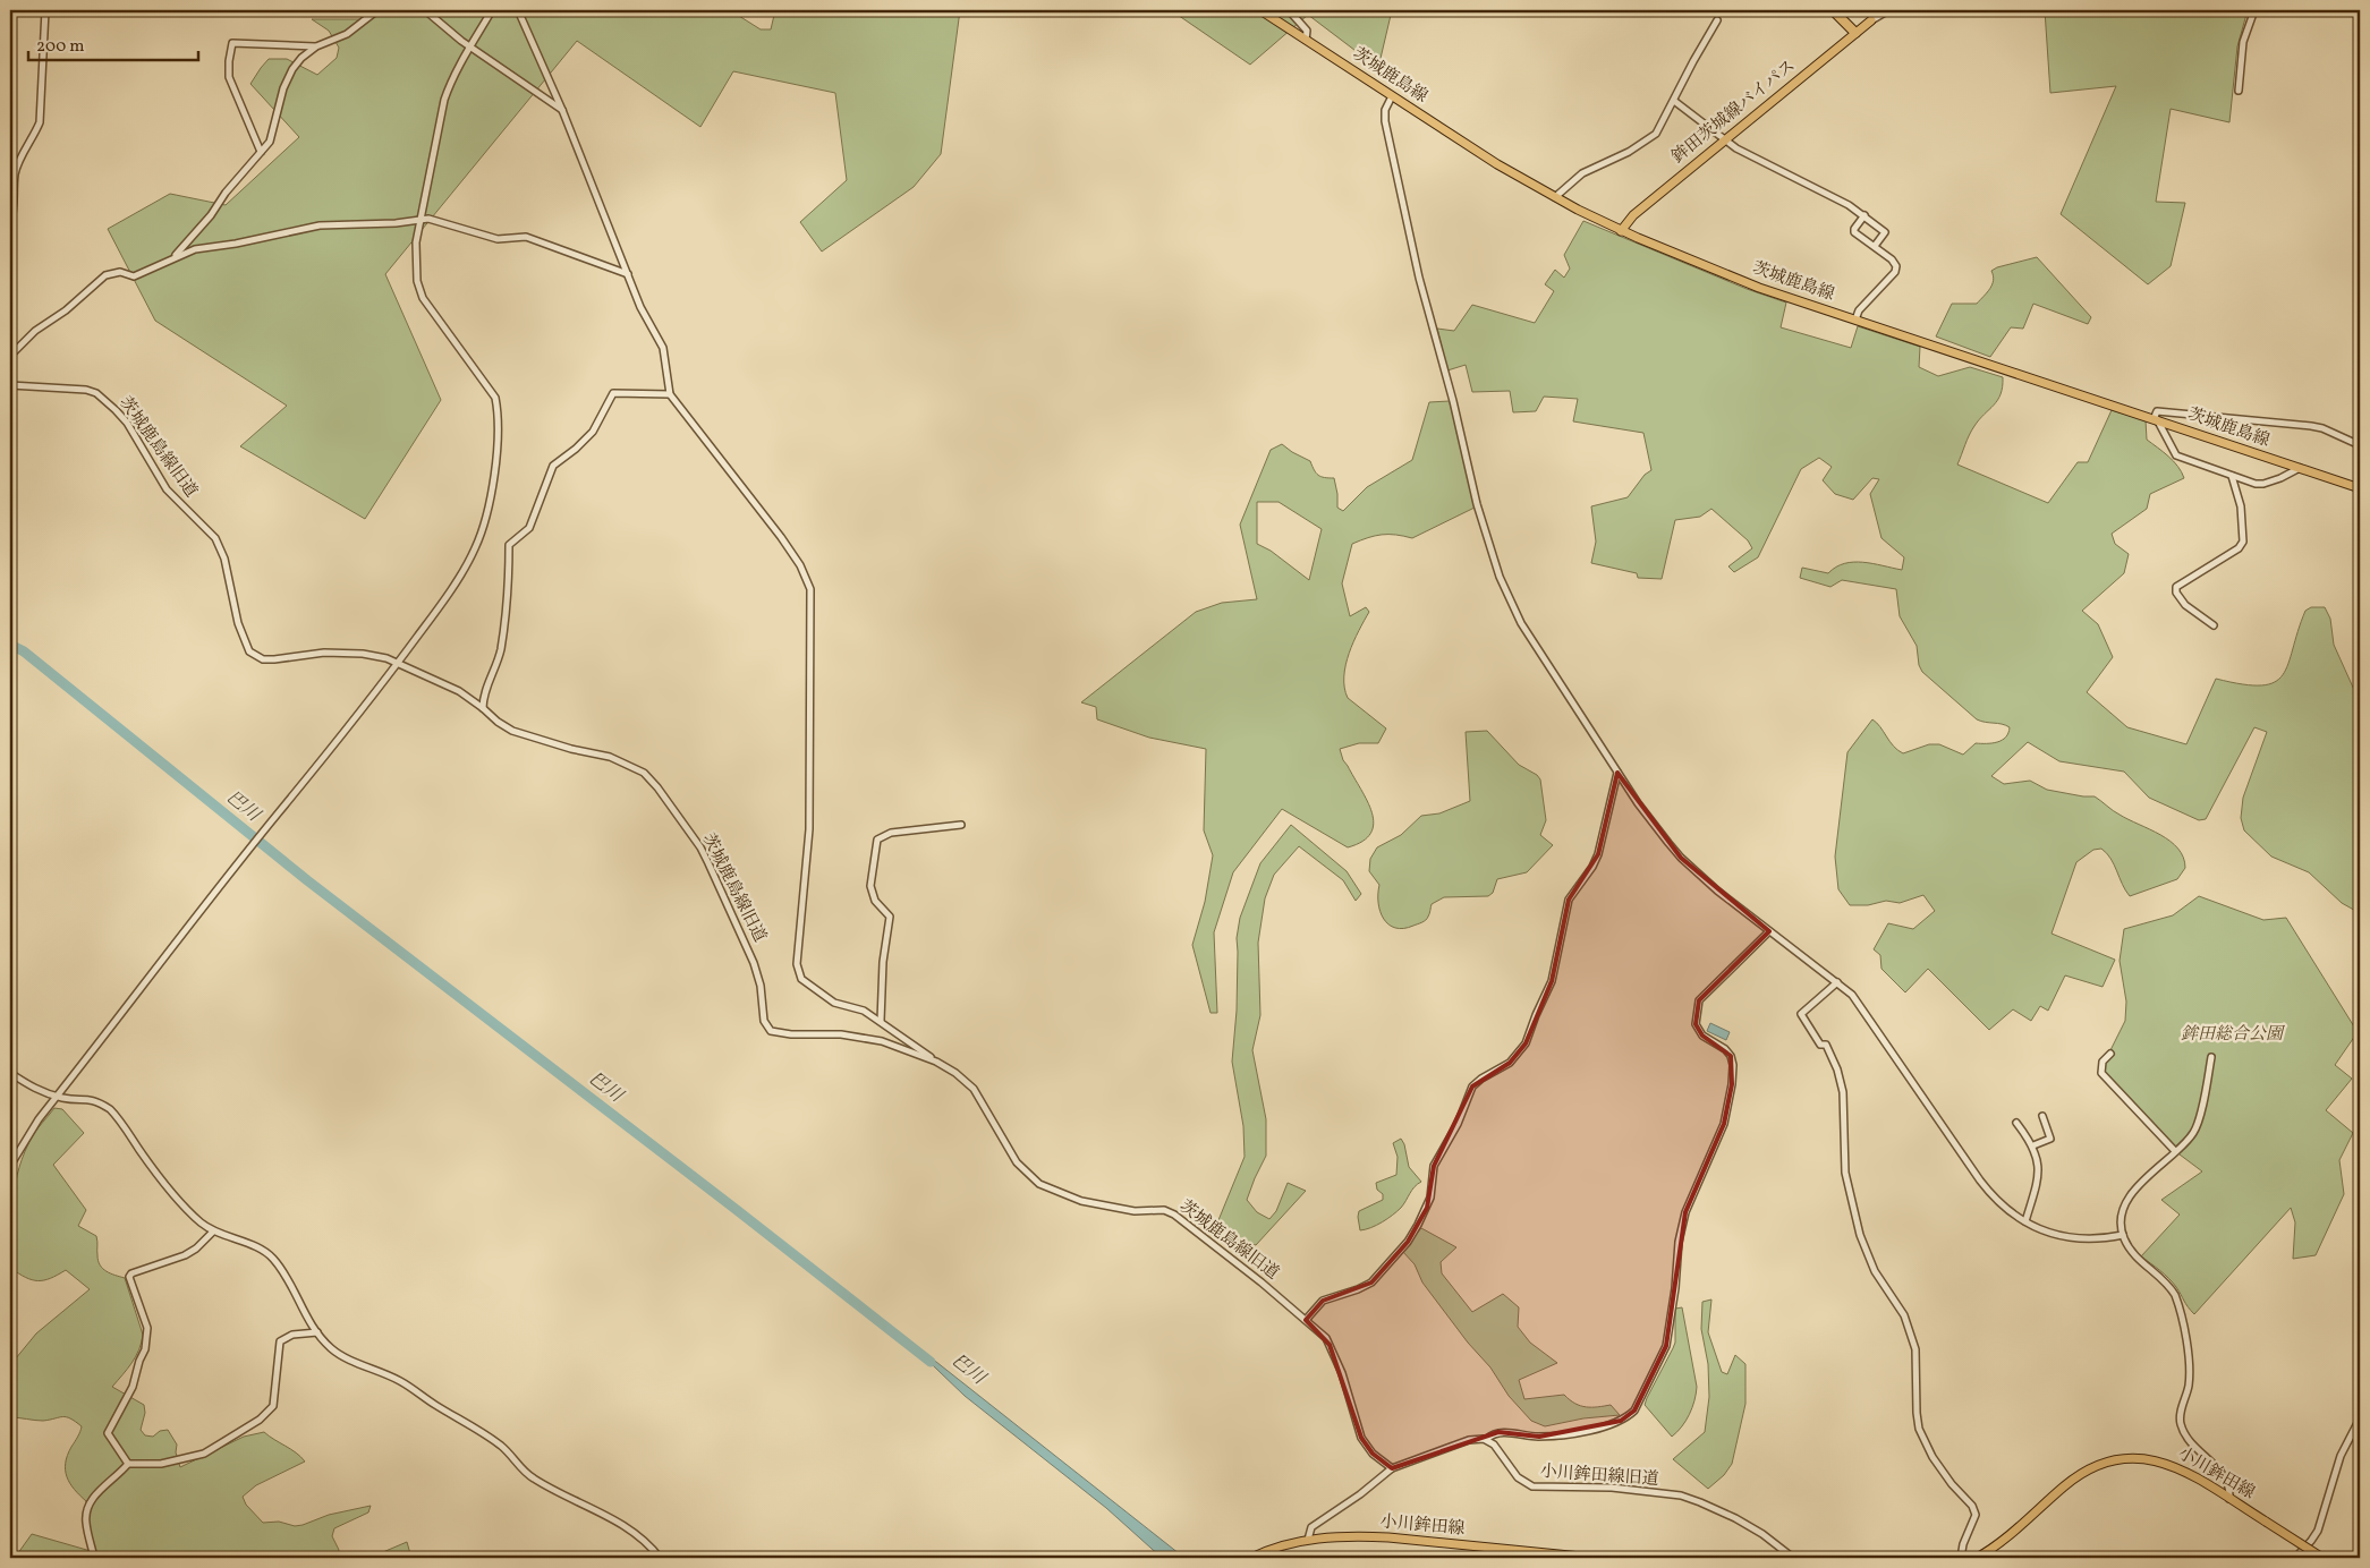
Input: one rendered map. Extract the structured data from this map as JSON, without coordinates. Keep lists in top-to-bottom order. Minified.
{"streets":{"main road":["茨城鹿島線","鉾田茨城線バイパス","小川鉾田線"],"street":["茨城鹿島線旧道","小川鉾田線旧道"]},"crossings":[["茨城鹿島線","鉾田茨城線バイパス"]],"water":["巴川"],"parks":["鉾田総合公園"],"scale_bar":"200 m"}
